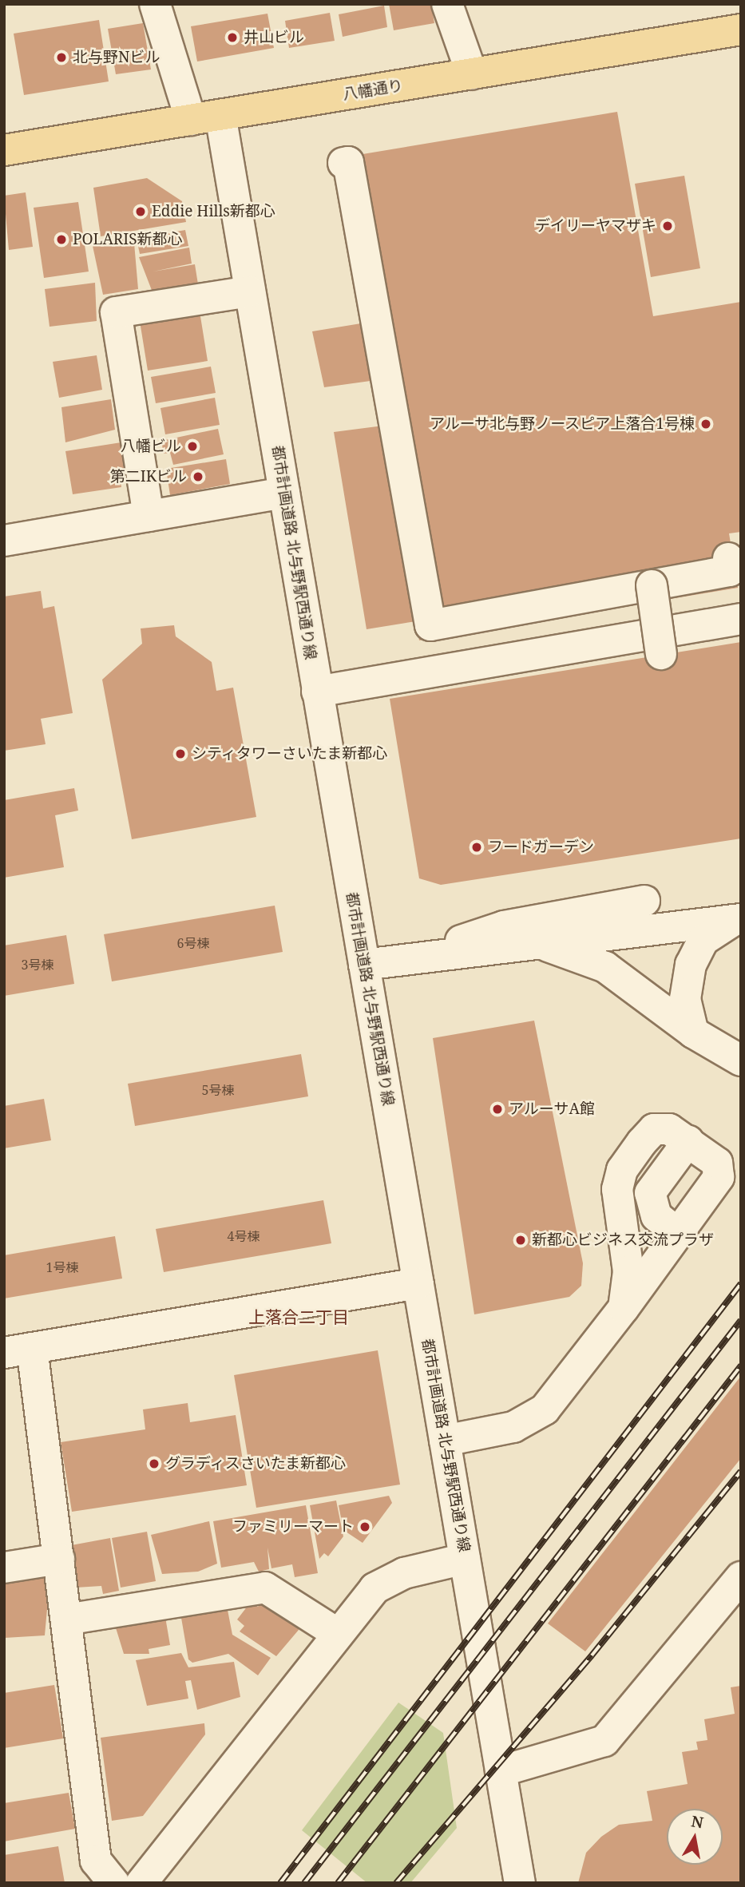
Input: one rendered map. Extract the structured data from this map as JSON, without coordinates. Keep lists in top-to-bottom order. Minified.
{"streets":{"main road":["八幡通り"],"street":["都市計画道路 北与野駅西通り線"]},"crossings":[["八幡通り","都市計画道路 北与野駅西通り線"]],"districts":["上落合二丁目"],"places":["井山ビル","北与野Nビル","Eddie Hills新都心","デイリーヤマザキ","POLARIS新都心","アルーサ北与野ノースピア上落合1号棟","八幡ビル","第二IKビル","シティタワーさいたま新都心","フードガーデン","アルーサA館","新都心ビジネス交流プラザ","グラディスさいたま新都心","ファミリーマート"],"house_numbers":["6号棟","3号棟","5号棟","4号棟","1号棟"],"north":"top"}
